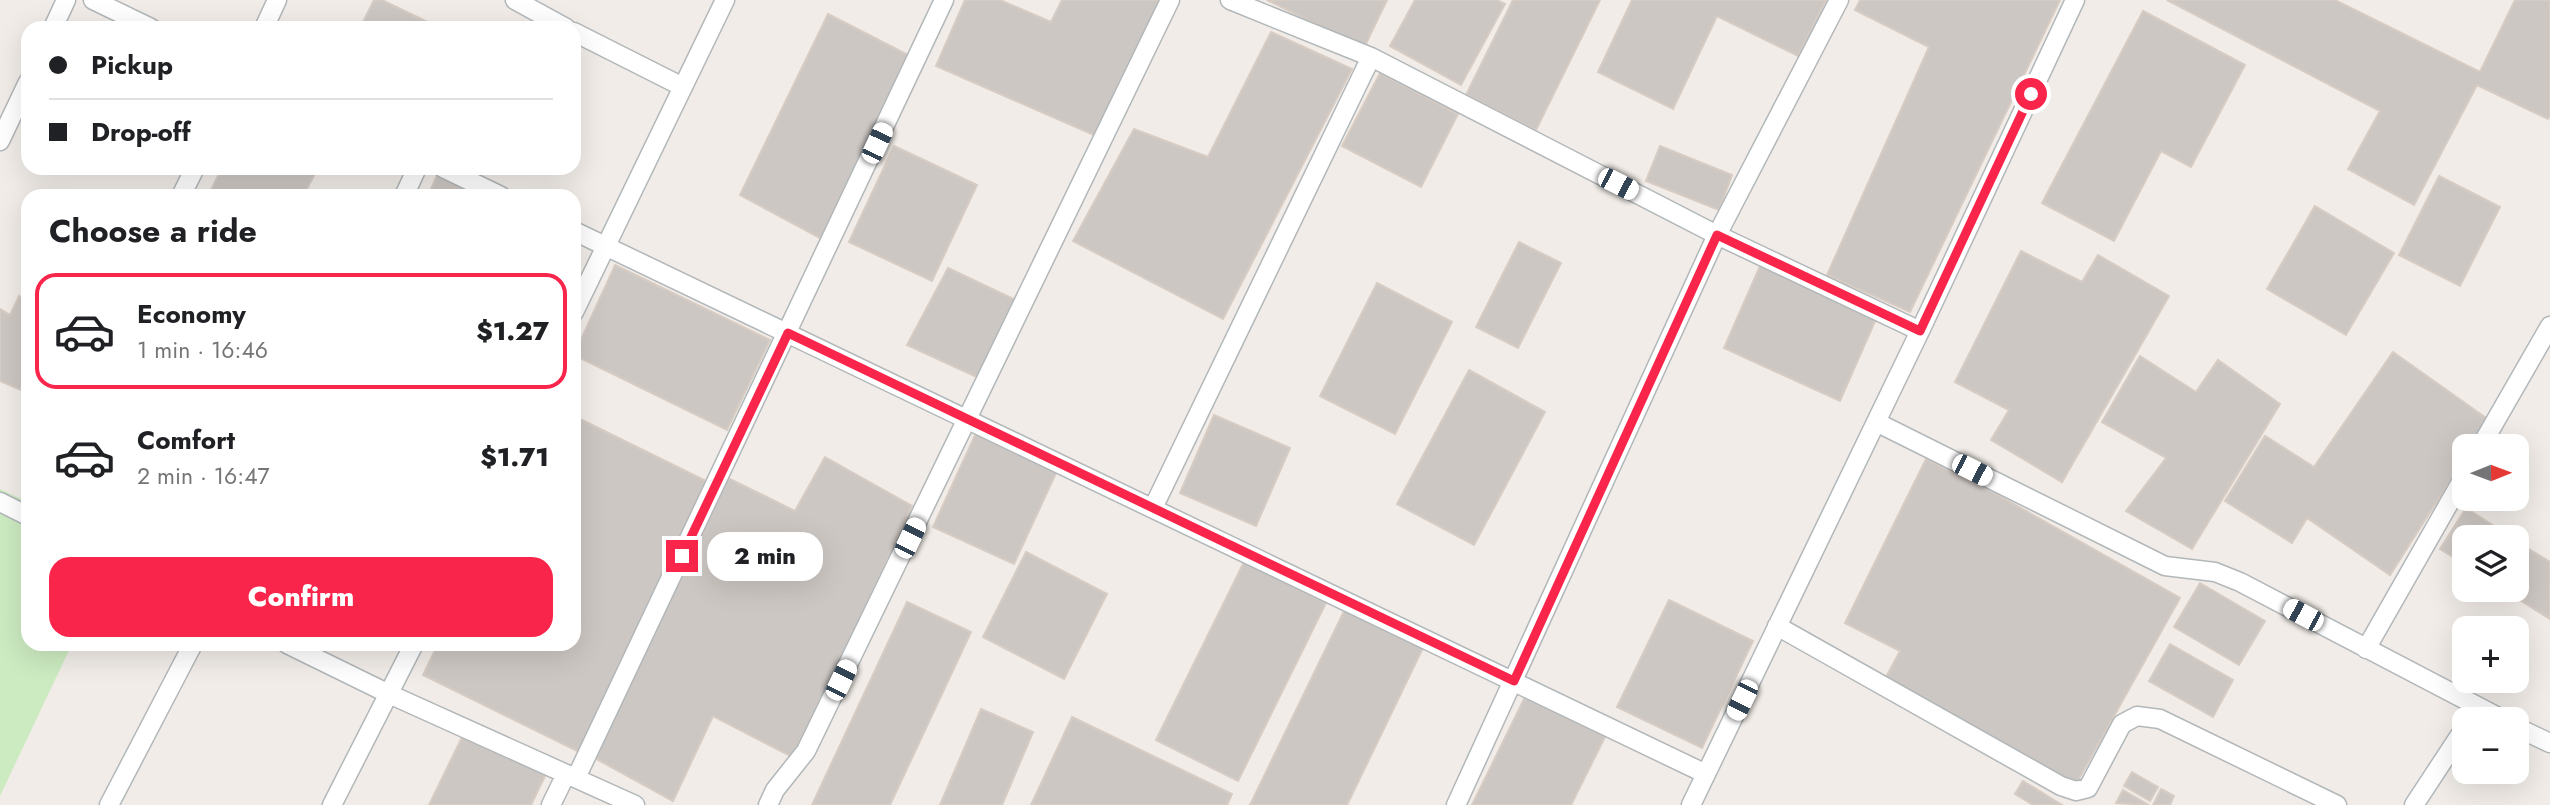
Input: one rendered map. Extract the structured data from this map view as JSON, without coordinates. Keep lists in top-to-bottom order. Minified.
{"north":"right","page":{"banner":["Pickup","Drop-off"],"heading":"Choose a ride","list":[{"name":"Economy","note":"1 min · 16:46","value":"$1.27"},{"name":"Comfort","note":"2 min · 16:47","value":"$1.71"}],"map_buttons":["+","−"],"bubble":"2 min","buttons":"Confirm"}}
